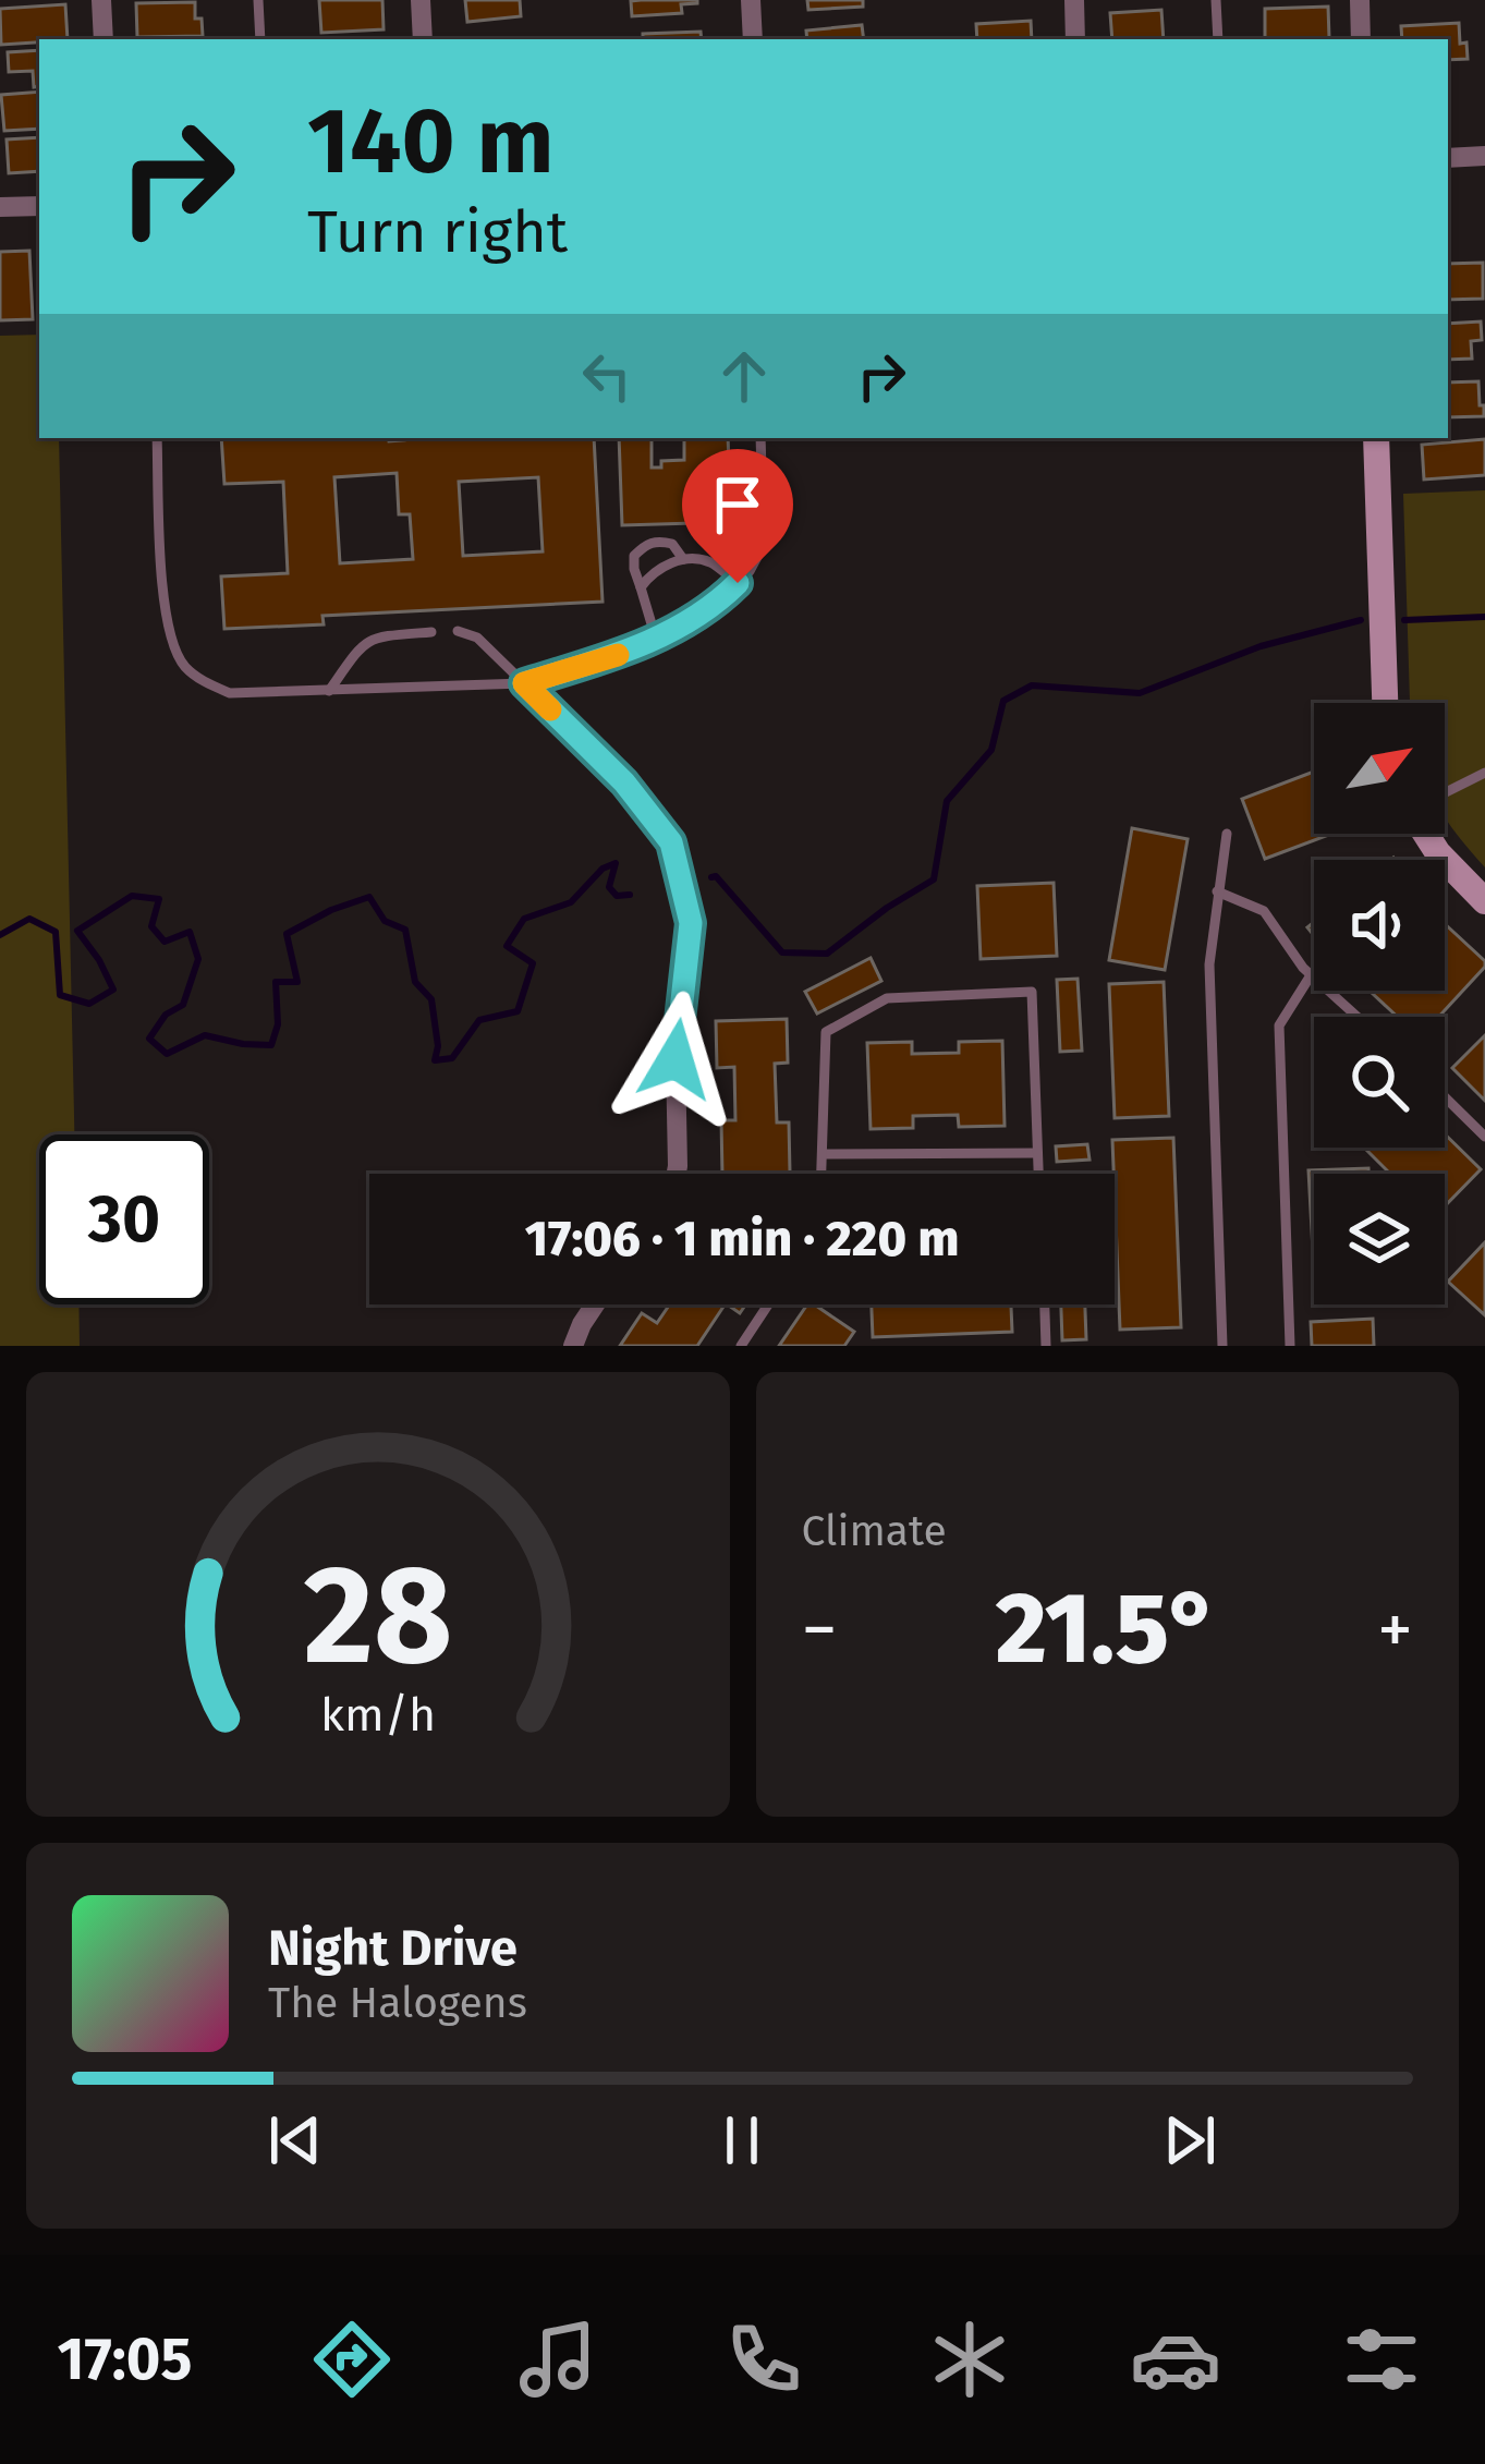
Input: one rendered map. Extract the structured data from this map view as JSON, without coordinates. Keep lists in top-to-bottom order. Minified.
{"north":"top right","page":{"turn":["140 m","Turn right"],"limit":"30","trip":"17:06 · 1 min · 220 m","tile":"Climate","heat":["−","21.5°","+"],"song":["Night Drive","The Halogens"],"tabs":"17:05","gauge":["28","km/h"]}}
